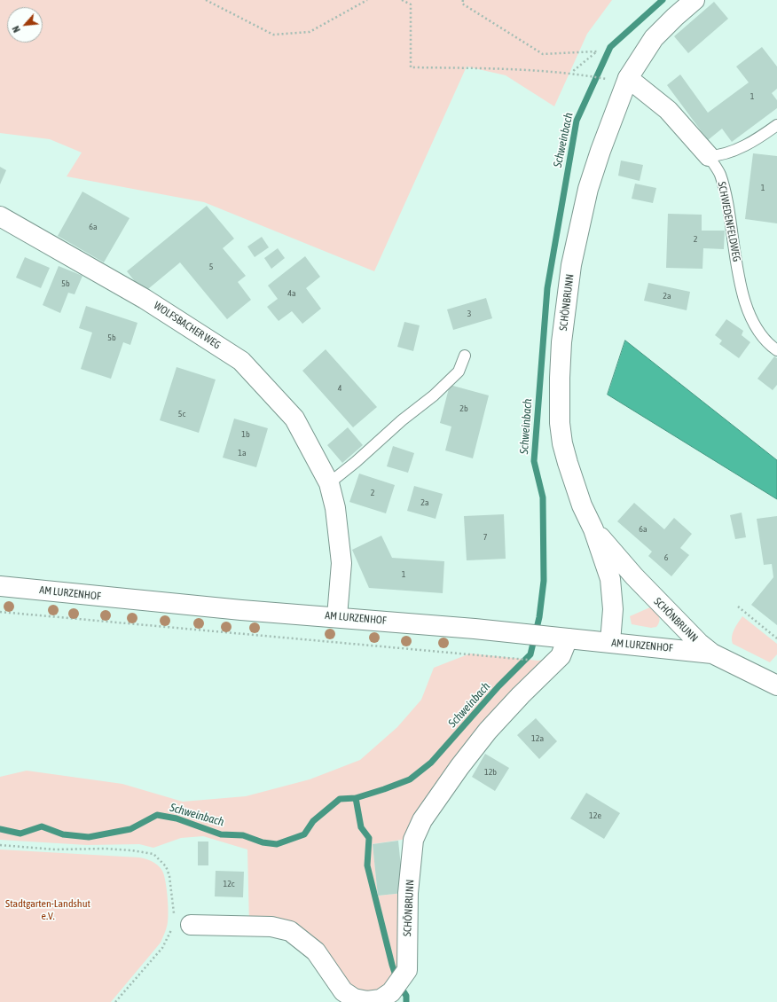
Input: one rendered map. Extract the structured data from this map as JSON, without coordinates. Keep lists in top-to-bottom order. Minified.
{"streets":{"street":["SCHWEDENFELDWEG","SCHÖNBRUNN","WOLFSBACHER WEG","AM LURZENHOF"]},"crossings":[["SCHWEDENFELDWEG","SCHÖNBRUNN"],["SCHÖNBRUNN","AM LURZENHOF"],["WOLFSBACHER WEG","AM LURZENHOF"]],"water":["Schweinbach"],"parks":["Stadtgarten-Landshut e.V."],"house_numbers":["1","1","6a","2","5","5b","4a","2a","3","5b","4","2b","5c","1b","1a","2","2a","6a","7","6","1","12a","12b","12e","12c"],"north":"bottom left"}
